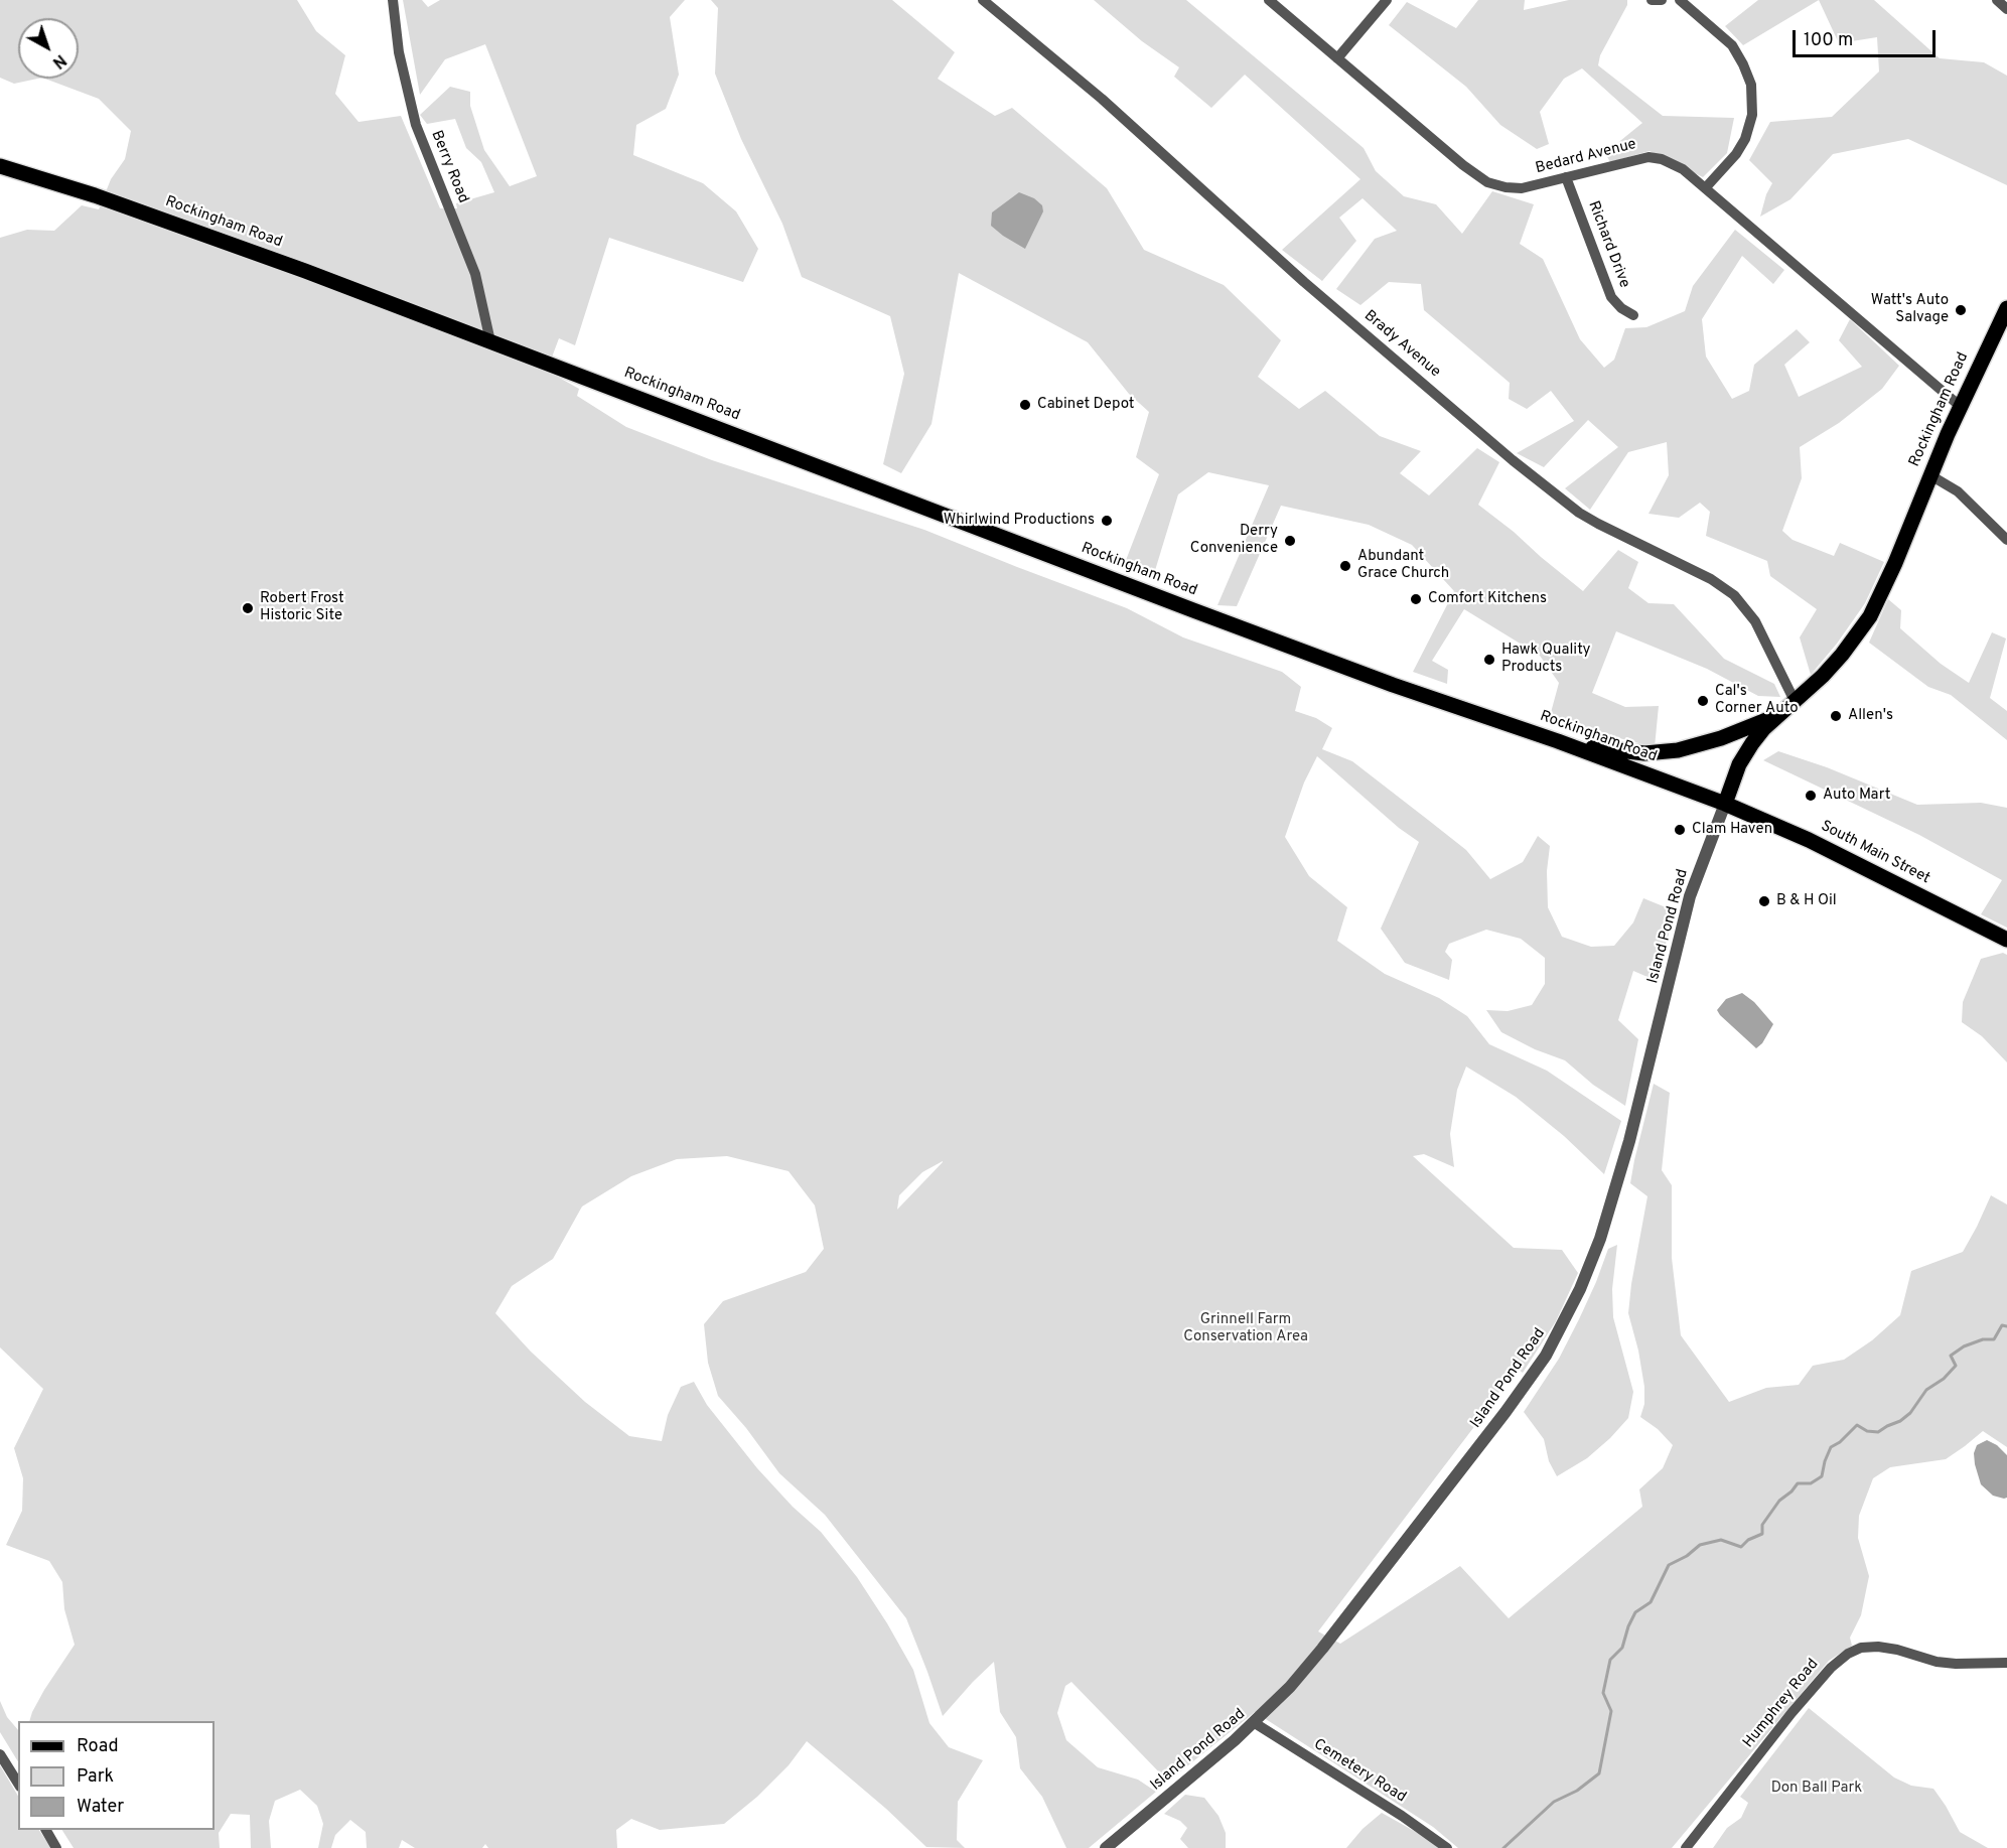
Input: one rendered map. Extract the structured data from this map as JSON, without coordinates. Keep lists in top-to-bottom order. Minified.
{"streets":{"main road":["Rockingham Road","South Main Street"],"street":["Bedard Avenue","Berry Road","Richard Drive","Brady Avenue","Island Pond Road","Humphrey Road","Cemetery Road"]},"crossings":[["Bedard Avenue","Rockingham Road"],["Bedard Avenue","Richard Drive"],["Berry Road","Rockingham Road"],["Rockingham Road","Brady Avenue"],["Rockingham Road","South Main Street"],["Rockingham Road","Island Pond Road"],["South Main Street","Island Pond Road"],["Island Pond Road","Cemetery Road"]],"parks":["Grinnell Farm Conservation Area","Don Ball Park"],"places":["Watt's Auto Salvage","Cabinet Depot","Whirlwind Productions","Derry Convenience","Abundant Grace Church","Comfort Kitchens","Robert Frost Historic Site","Hawk Quality Products","Cal's Corner Auto","Allen's","Auto Mart","Clam Haven","B & H Oil"],"legend":["Road","Park","Water"],"scale_bar":"100 m","north":"bottom right"}
